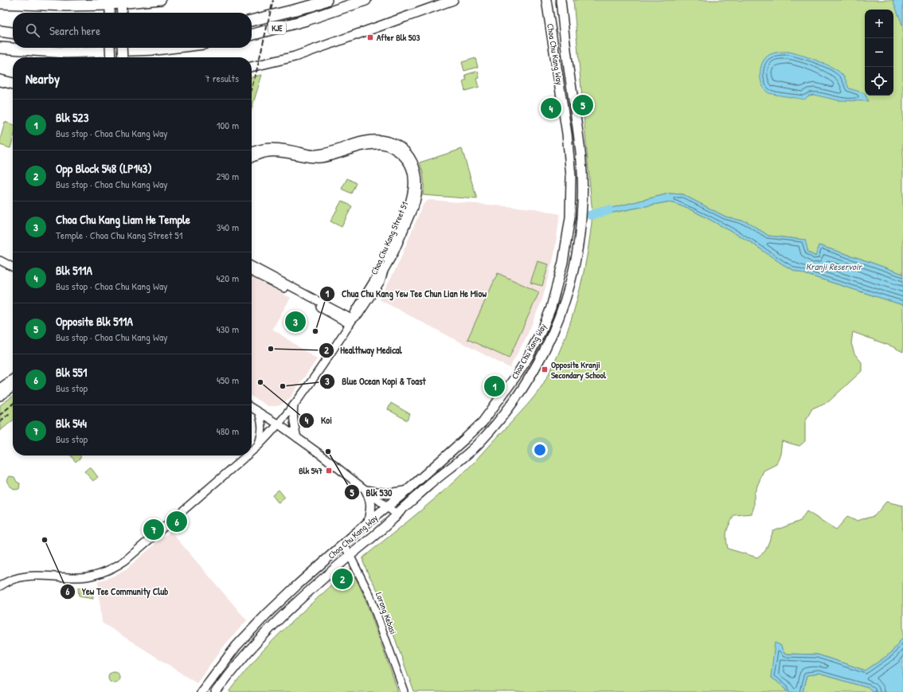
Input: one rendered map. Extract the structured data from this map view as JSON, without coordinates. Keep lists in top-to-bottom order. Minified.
{"streets":{"highway":["KJE"],"main road":["Choa Chu Kang Way"],"street":["Choa Chu Kang Street 51","Lorong Kebasi"]},"crossings":[["Choa Chu Kang Way","Lorong Kebasi"]],"water":["Kranji Reservoir"],"places":{"transit":["After Blk 503","Opposite Kranji Secondary School","Blk 547"],"other":["Chua Chu Kang Yew Tee Chun Lian He Miow","Healthway Medical","Koi","Blue Ocean Kopi & Toast","Blk 530","Yew Tee Community Club"]},"page":{"map_buttons":["+","−"],"search":"Search here","heading":["Nearby","7 results"],"pins":["5","4","3","1","6","7","2"],"list":[{"mark":"1","name":"Blk 523","note":"Bus stop · Choa Chu Kang Way","value":"100 m"},{"mark":"2","name":"Opp Block 548 (LP143)","note":"Bus stop · Choa Chu Kang Way","value":"290 m"},{"mark":"3","name":"Choa Chu Kang Liam He Temple","note":"Temple · Choa Chu Kang Street 51","value":"340 m"},{"mark":"4","name":"Blk 511A","note":"Bus stop · Choa Chu Kang Way","value":"420 m"},{"mark":"5","name":"Opposite Blk 511A","note":"Bus stop · Choa Chu Kang Way","value":"430 m"},{"mark":"6","name":"Blk 551","note":"Bus stop","value":"450 m"},{"mark":"7","name":"Blk 544","note":"Bus stop","value":"480 m"}]}}
